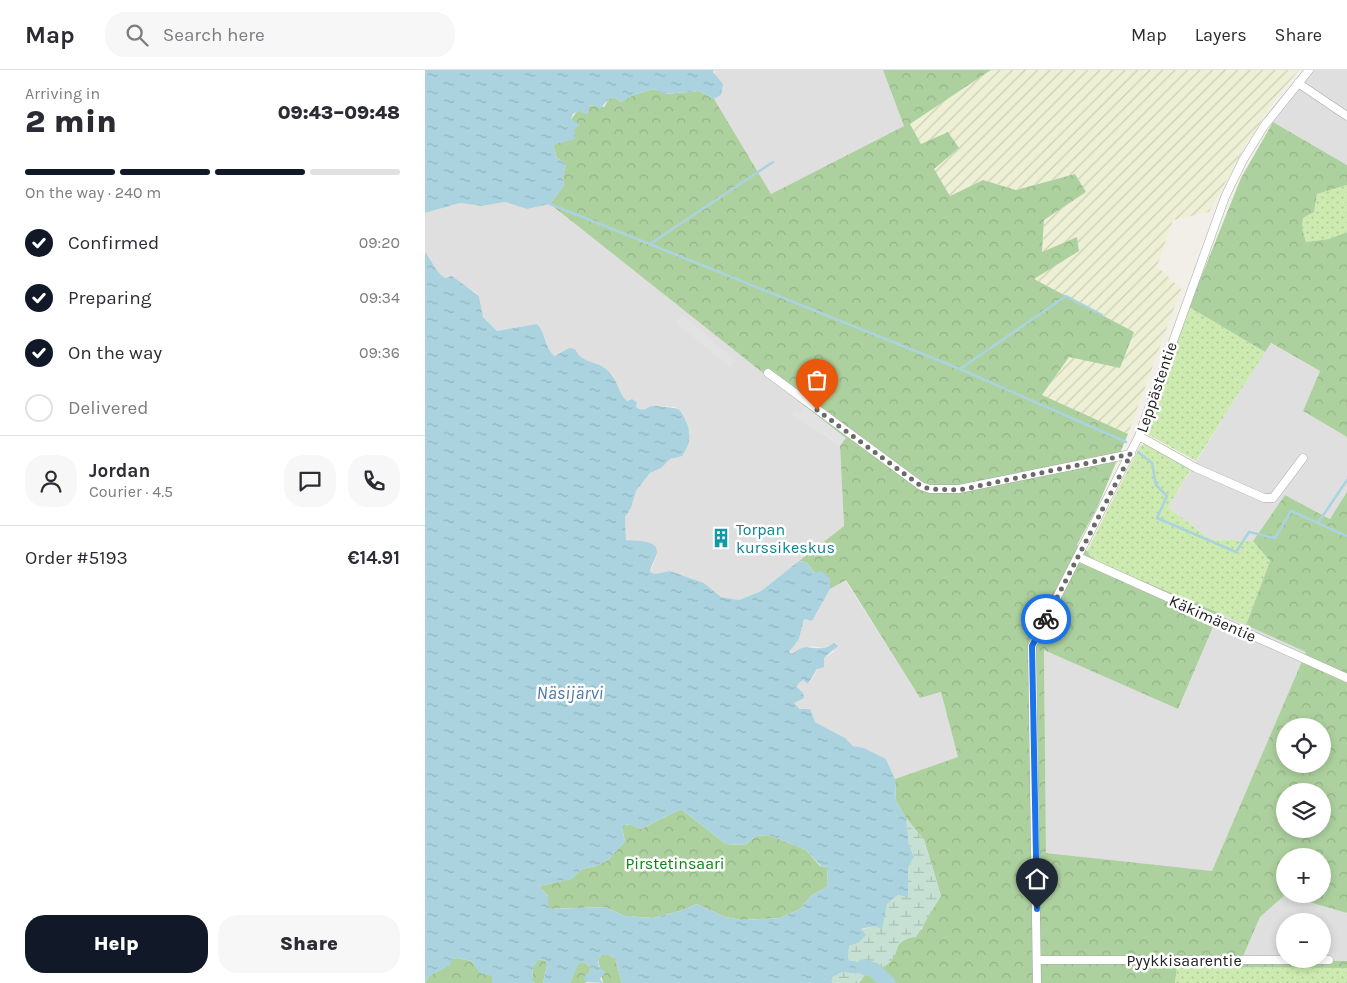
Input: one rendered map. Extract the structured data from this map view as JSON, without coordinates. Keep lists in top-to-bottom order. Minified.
{"streets":{"street":["Leppästentie","Käkimäentie","Pyykkisaarentie"]},"crossings":[["Leppästentie","Käkimäentie"],["Leppästentie","Pyykkisaarentie"]],"water":["Näsijärvi"],"parks":["Pirstetinsaari"],"places":{"building":["Torpan kurssikeskus"]},"page":{"header":"Map","search":"Search here","nav":["Map","Layers","Share"],"heading":["2 min","Arriving in","09:43–09:48"],"panel":["Jordan","Courier · 4.5","Order #5193","€14.91"],"bar":"On the way · 240 m","list":[["Confirmed","09:20"],["Preparing","09:34"],["On the way","09:36"],"Delivered"],"map_buttons":["+","−"],"buttons":["Help","Share"]}}
